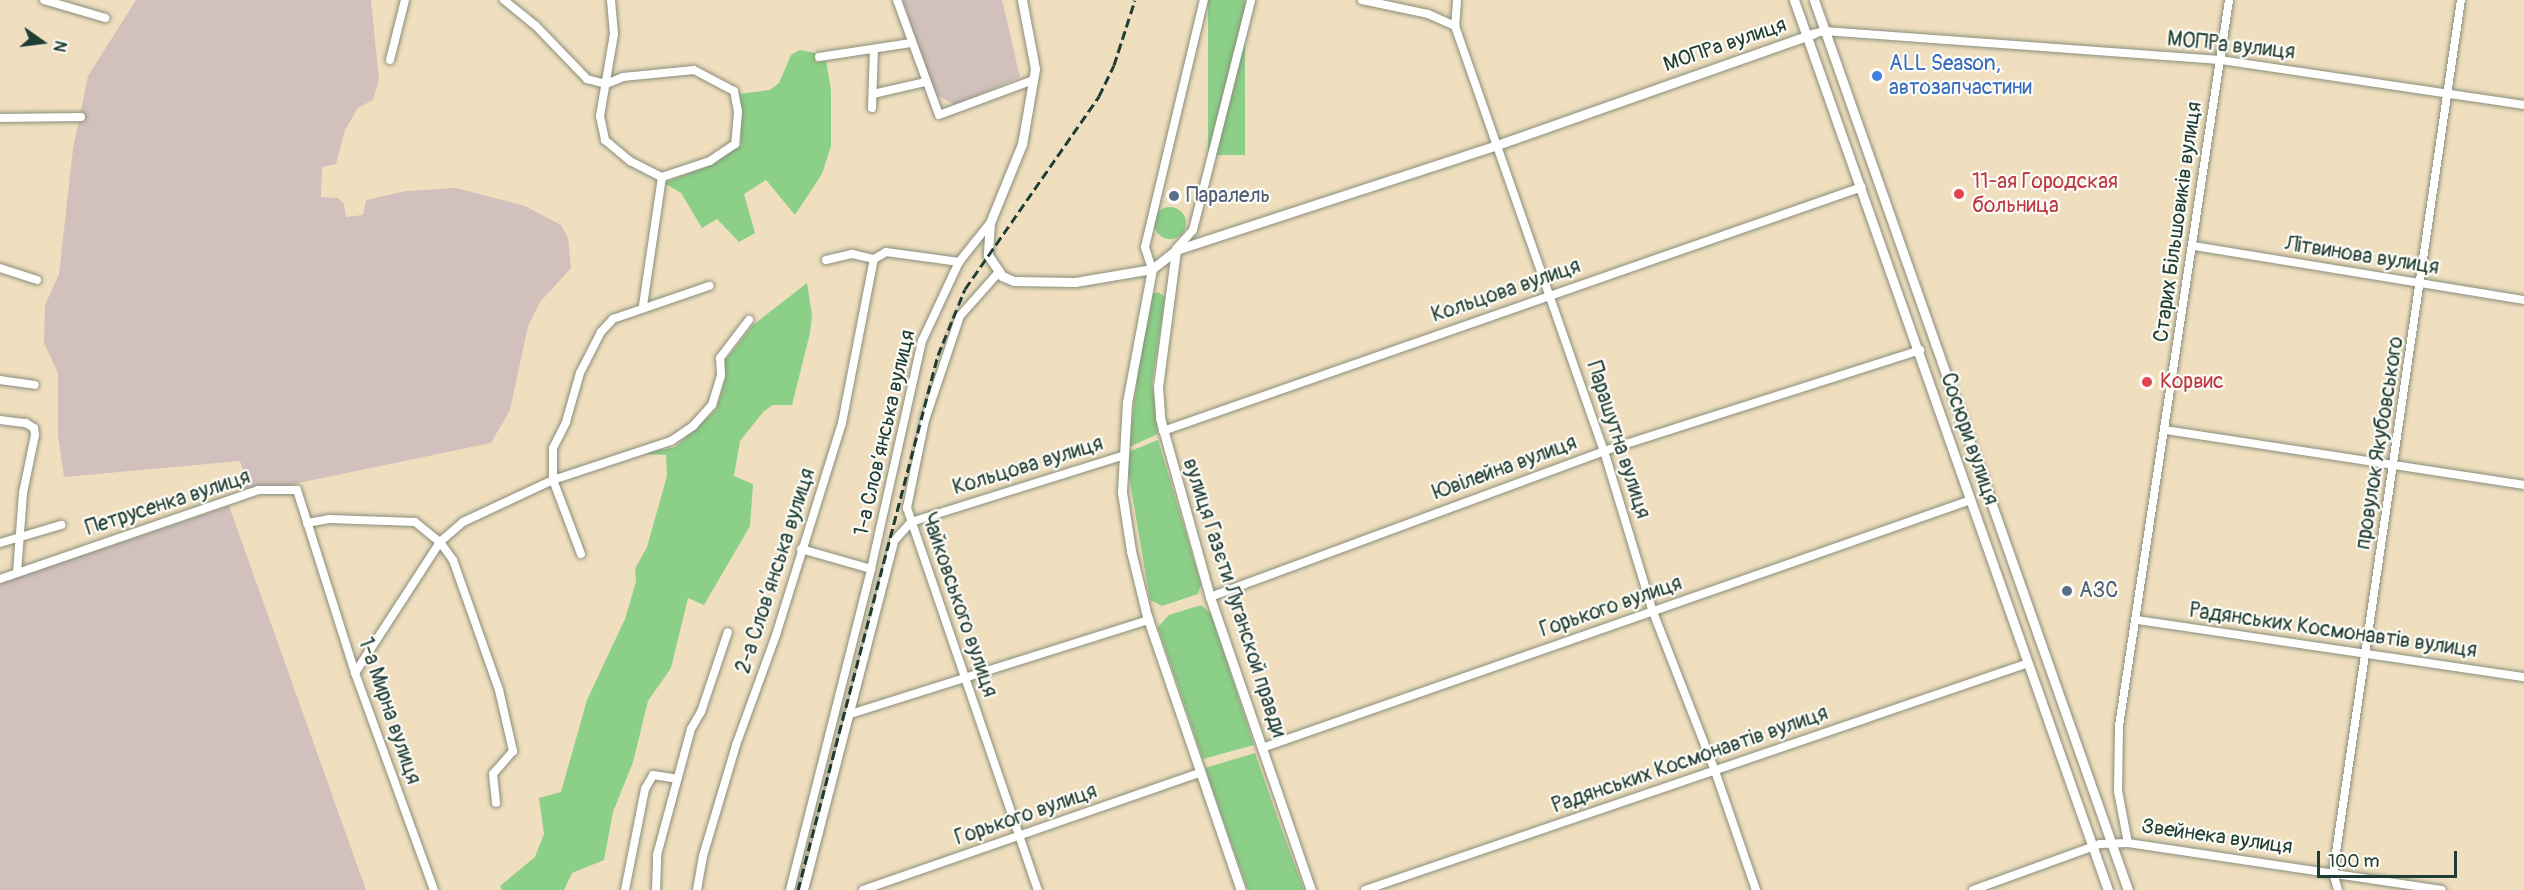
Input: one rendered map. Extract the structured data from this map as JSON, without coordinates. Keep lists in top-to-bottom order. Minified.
{"streets":{"street":["МОПРа вулиця","Старих Більшовиків вулиця","Літвинова вулиця","Кольцова вулиця","1-а Слов’янська вулиця","Сосюри вулиця","Парашутна вулиця","провулок Якубовського","Ювілейна вулиця","Петрусенка вулиця","2-а Слов’янська вулиця","вулиця Газєти Луганской правди","Чайковського вулиця","Горького вулиця","Радянських Космонавтів вулиця","1-а Мирна вулиця","Звейнека вулиця"]},"crossings":[["МОПРа вулиця","Старих Більшовиків вулиця"],["МОПРа вулиця","Сосюри вулиця"],["МОПРа вулиця","Парашутна вулиця"],["МОПРа вулиця","провулок Якубовського"],["МОПРа вулиця","вулиця Газєти Луганской правди"],["Старих Більшовиків вулиця","Літвинова вулиця"],["Старих Більшовиків вулиця","Радянських Космонавтів вулиця"],["Старих Більшовиків вулиця","Звейнека вулиця"],["Літвинова вулиця","провулок Якубовського"],["Кольцова вулиця","Сосюри вулиця"],["Кольцова вулиця","Парашутна вулиця"],["Кольцова вулиця","вулиця Газєти Луганской правди"],["Кольцова вулиця","Чайковського вулиця"],["Сосюри вулиця","Ювілейна вулиця"],["Сосюри вулиця","Горького вулиця"],["Сосюри вулиця","Радянських Космонавтів вулиця"],["Парашутна вулиця","Ювілейна вулиця"],["Парашутна вулиця","Горького вулиця"],["Парашутна вулиця","Радянських Космонавтів вулиця"],["провулок Якубовського","Радянських Космонавтів вулиця"],["провулок Якубовського","Звейнека вулиця"],["Ювілейна вулиця","вулиця Газєти Луганской правди"],["Петрусенка вулиця","1-а Мирна вулиця"],["вулиця Газєти Луганской правди","Горького вулиця"],["Чайковського вулиця","Горького вулиця"]],"places":["ALL Season, автозапчастини","11-ая Городская больница","Паралель","Корвис","АЗС"],"scale_bar":"100 m","north":"right"}
